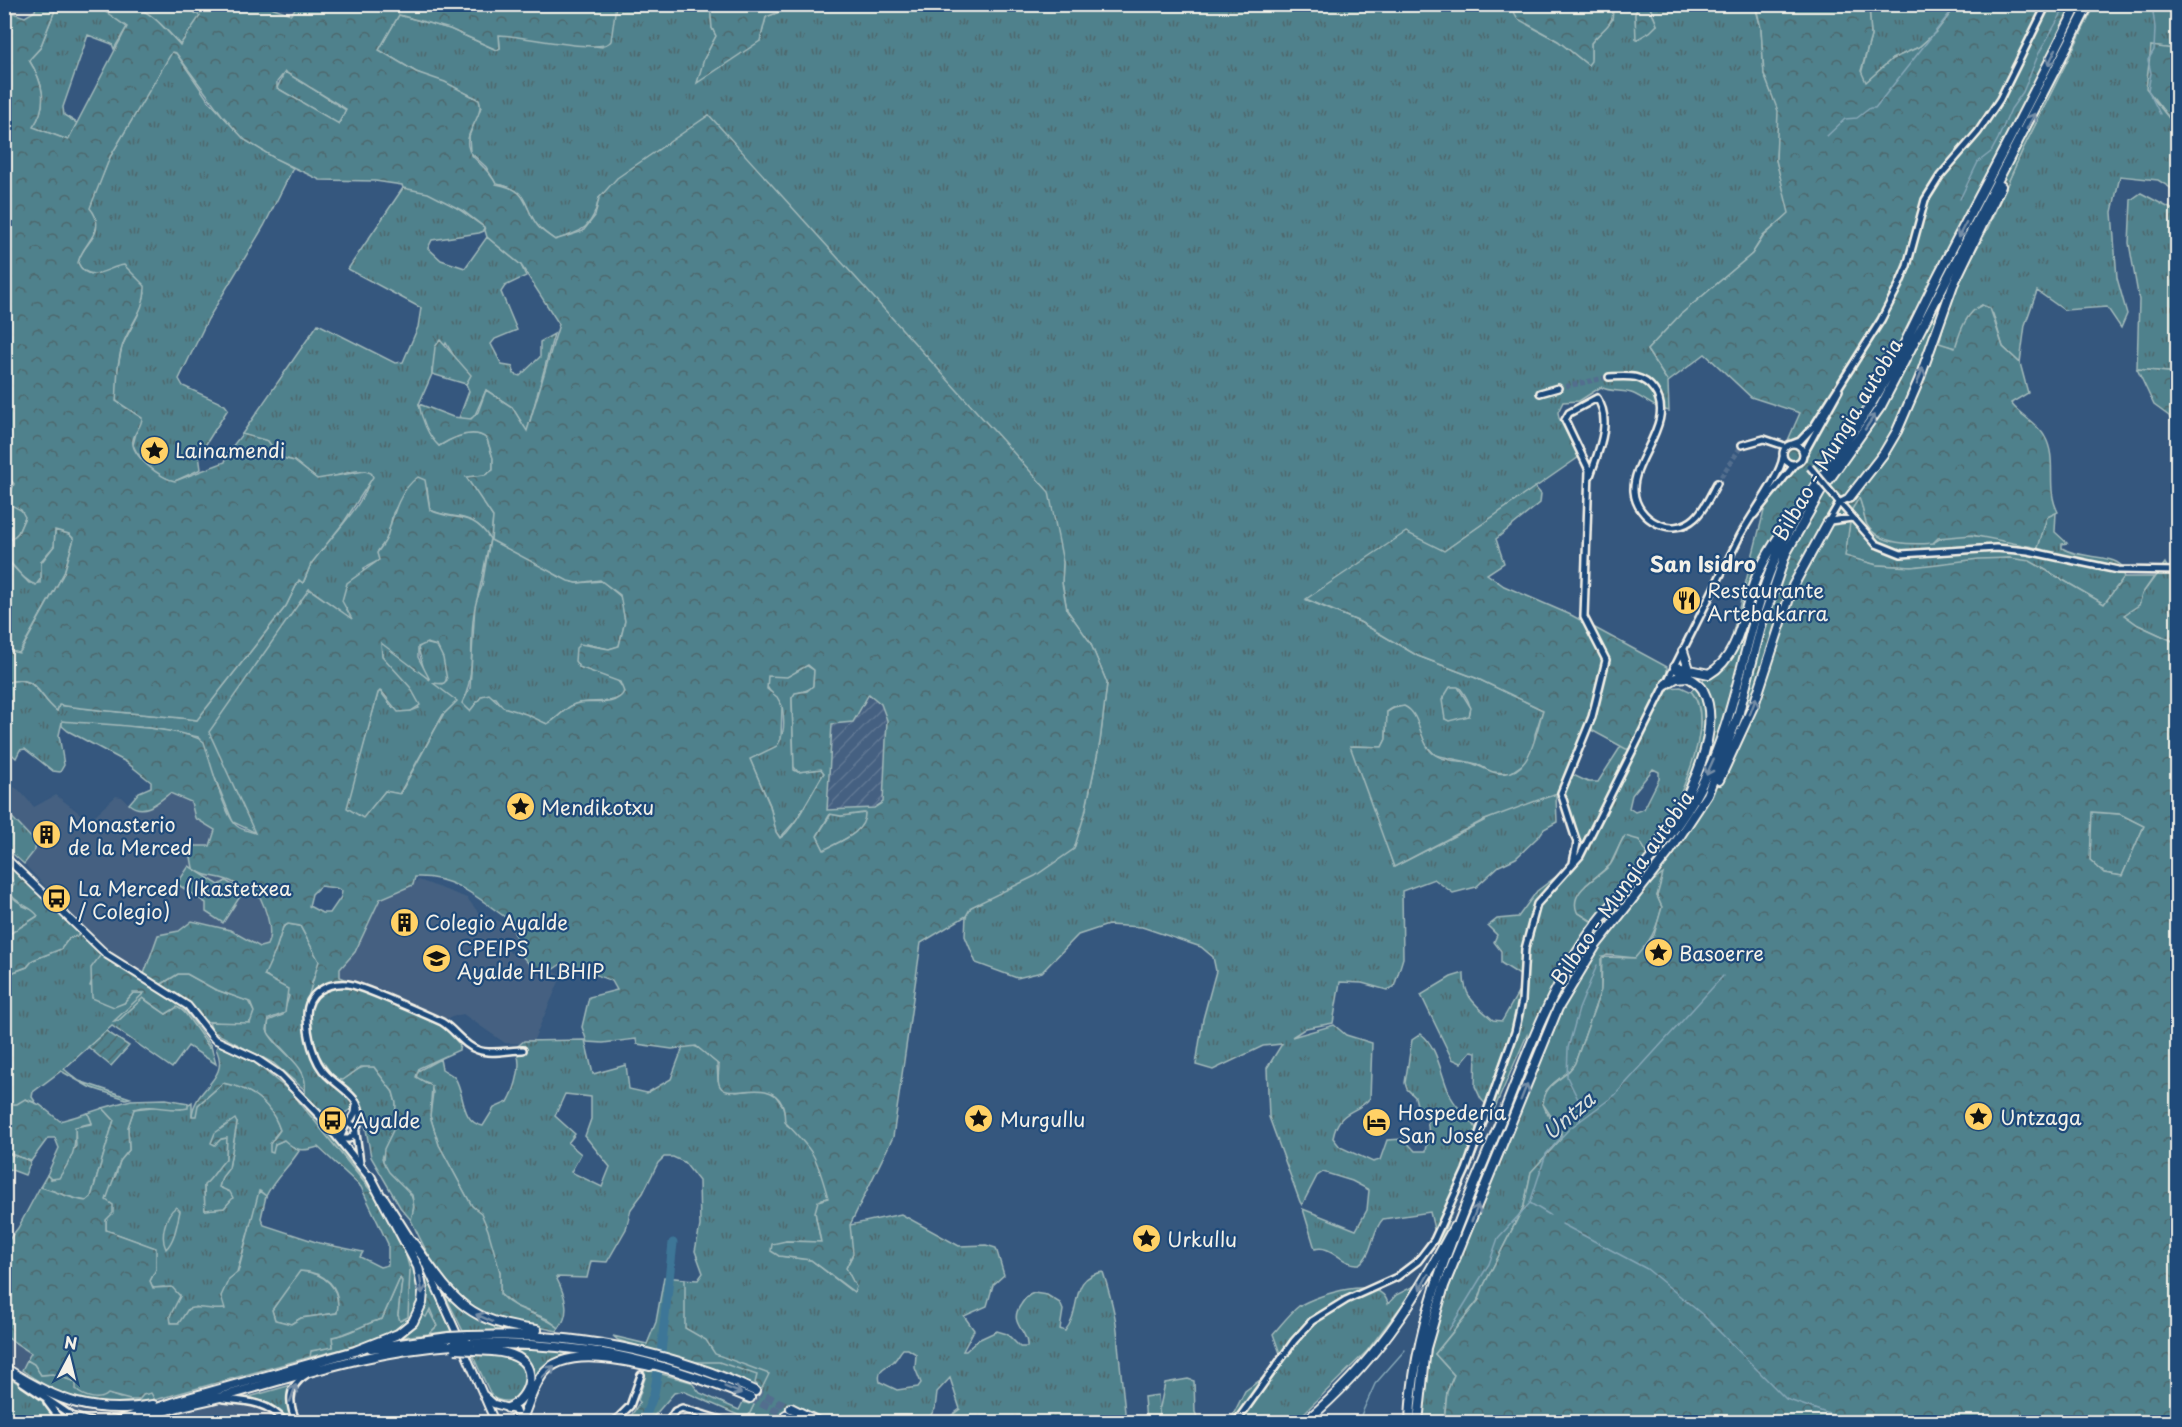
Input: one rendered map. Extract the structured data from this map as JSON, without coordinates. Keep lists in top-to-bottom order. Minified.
{"streets":{"highway":["Bilbao - Mungia autobia"]},"districts":["San Isidro"],"water":["Untza"],"places":{"place":["Lainamendi","Mendikotxu","Basoerre","Untzaga","Murgullu","Urkullu"],"restaurant":["Restaurante Artebakarra"],"building":["Monasterio de la Merced","Colegio Ayalde"],"bus stop":["La Merced (Ikastetxea / Colegio)","Ayalde"],"school or university":["CPEIPS Ayalde HLBHIP"],"hotel":["Hospedería San José"]},"north":"top"}
